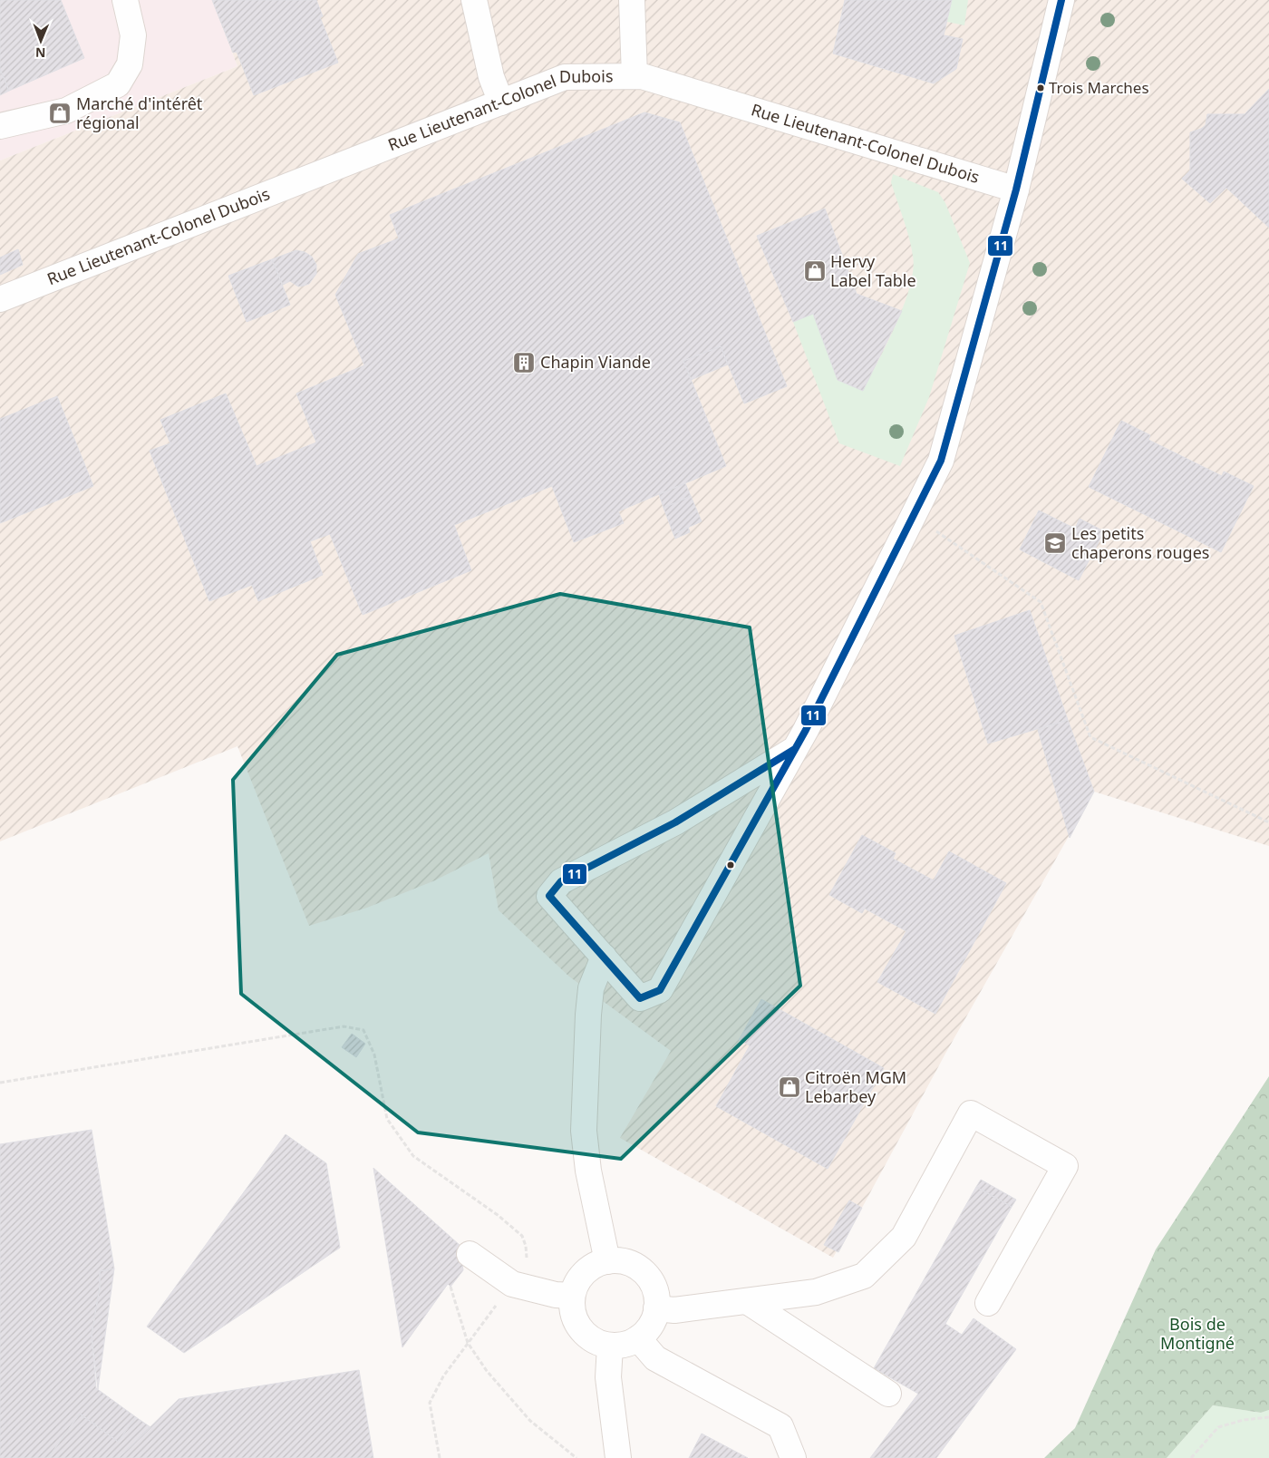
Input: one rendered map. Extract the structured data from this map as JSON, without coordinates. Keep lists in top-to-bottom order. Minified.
{"streets":{"street":["Rue Lieutenant-Colonel Dubois"]},"parks":["Bois de Montigné"],"places":{"other":["Trois Marches"],"shop":["Marché d'intérêt régional","Hervy Label Table","Citroën MGM Lebarbey"],"building":["Chapin Viande"],"school or university":["Les petits chaperons rouges"]},"lines":["transit line 11"],"north":"bottom"}
